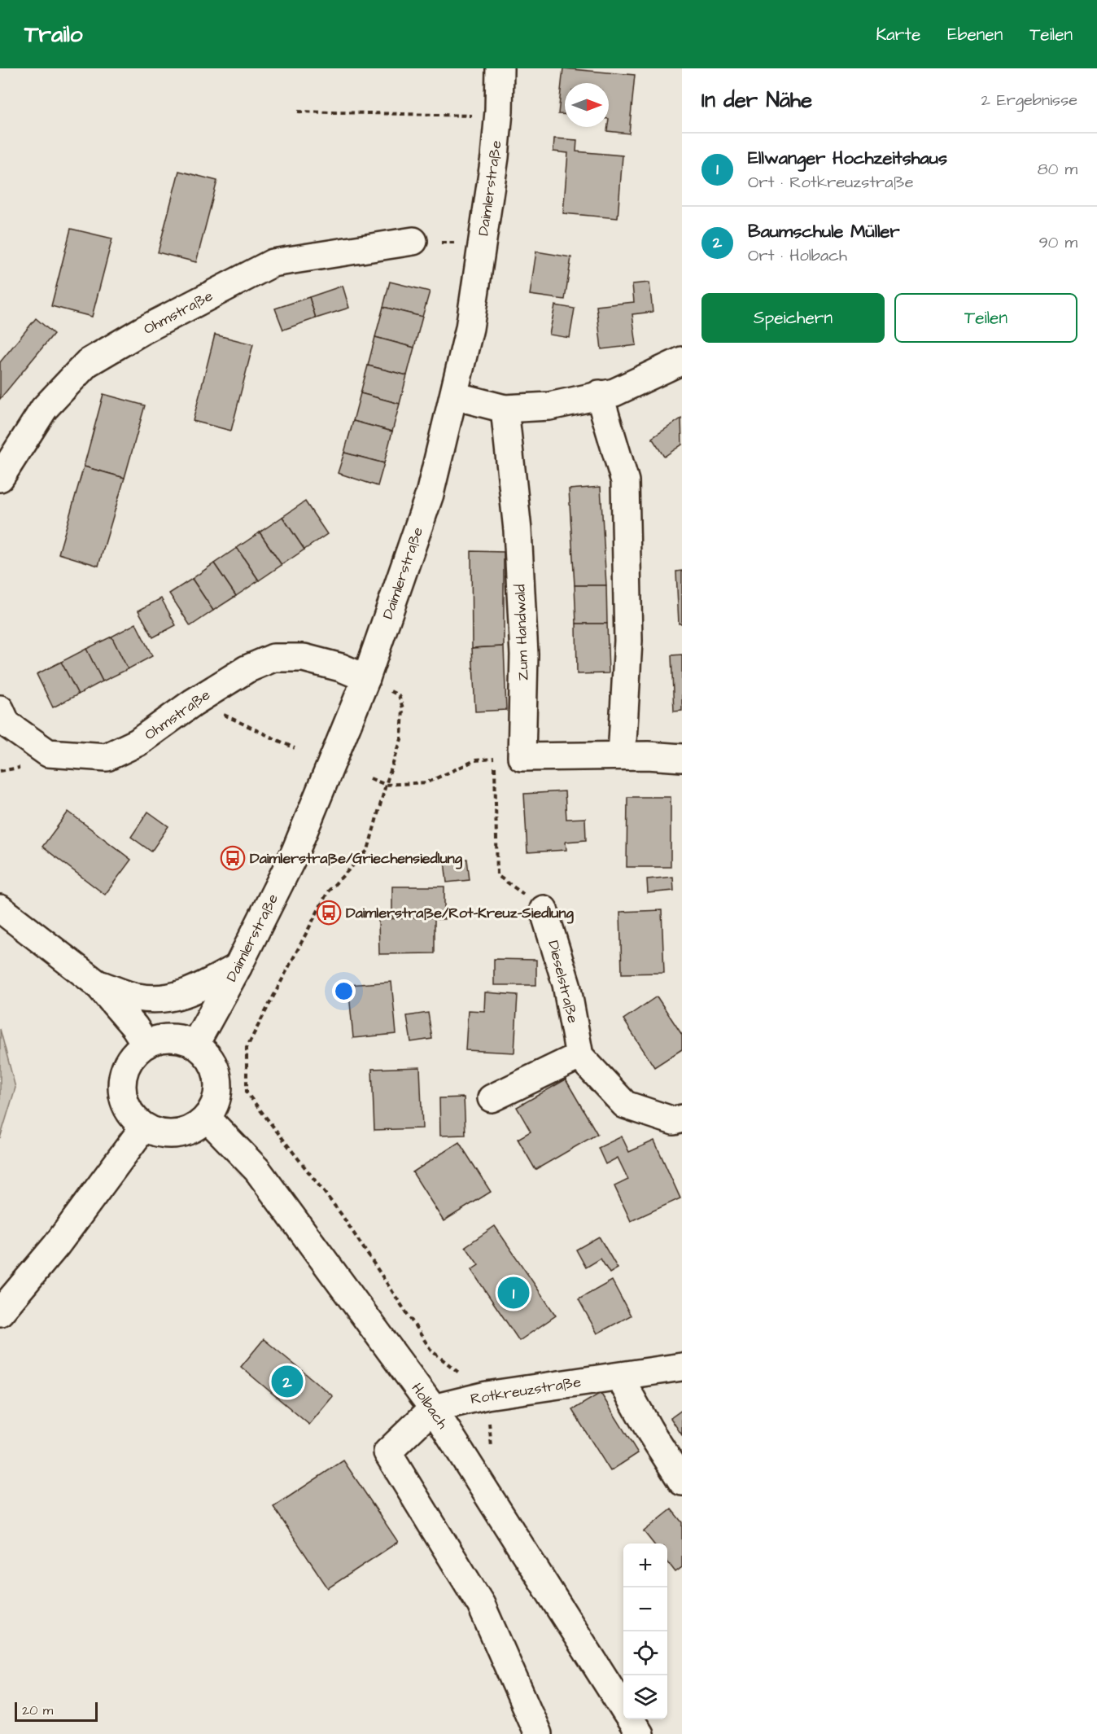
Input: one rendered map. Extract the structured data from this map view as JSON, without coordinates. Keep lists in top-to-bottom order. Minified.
{"streets":{"street":["Daimlerstraße","Ohmstraße","Zum Handwald","Dieselstraße","Rotkreuzstraße","Holbach"]},"crossings":[["Daimlerstraße","Ohmstraße"],["Daimlerstraße","Holbach"],["Rotkreuzstraße","Holbach"]],"places":{"bus stop":["Daimlerstraße/Griechensiedlung","Daimlerstraße/Rot-Kreuz-Siedlung"]},"scale_bar":"20 m","north":"right","page":{"header":"Trailo","nav":["Karte","Ebenen","Teilen"],"heading":["In der Nähe","2 Ergebnisse"],"list":[{"mark":"1","name":"Ellwanger Hochzeitshaus","note":"Ort · Rotkreuzstraße","value":"80 m"},{"mark":"2","name":"Baumschule Müller","note":"Ort · Holbach","value":"90 m"}],"buttons":["Speichern","Teilen"],"pins":["1","2"],"map_buttons":["+","−"],"scale":"20 m"}}
